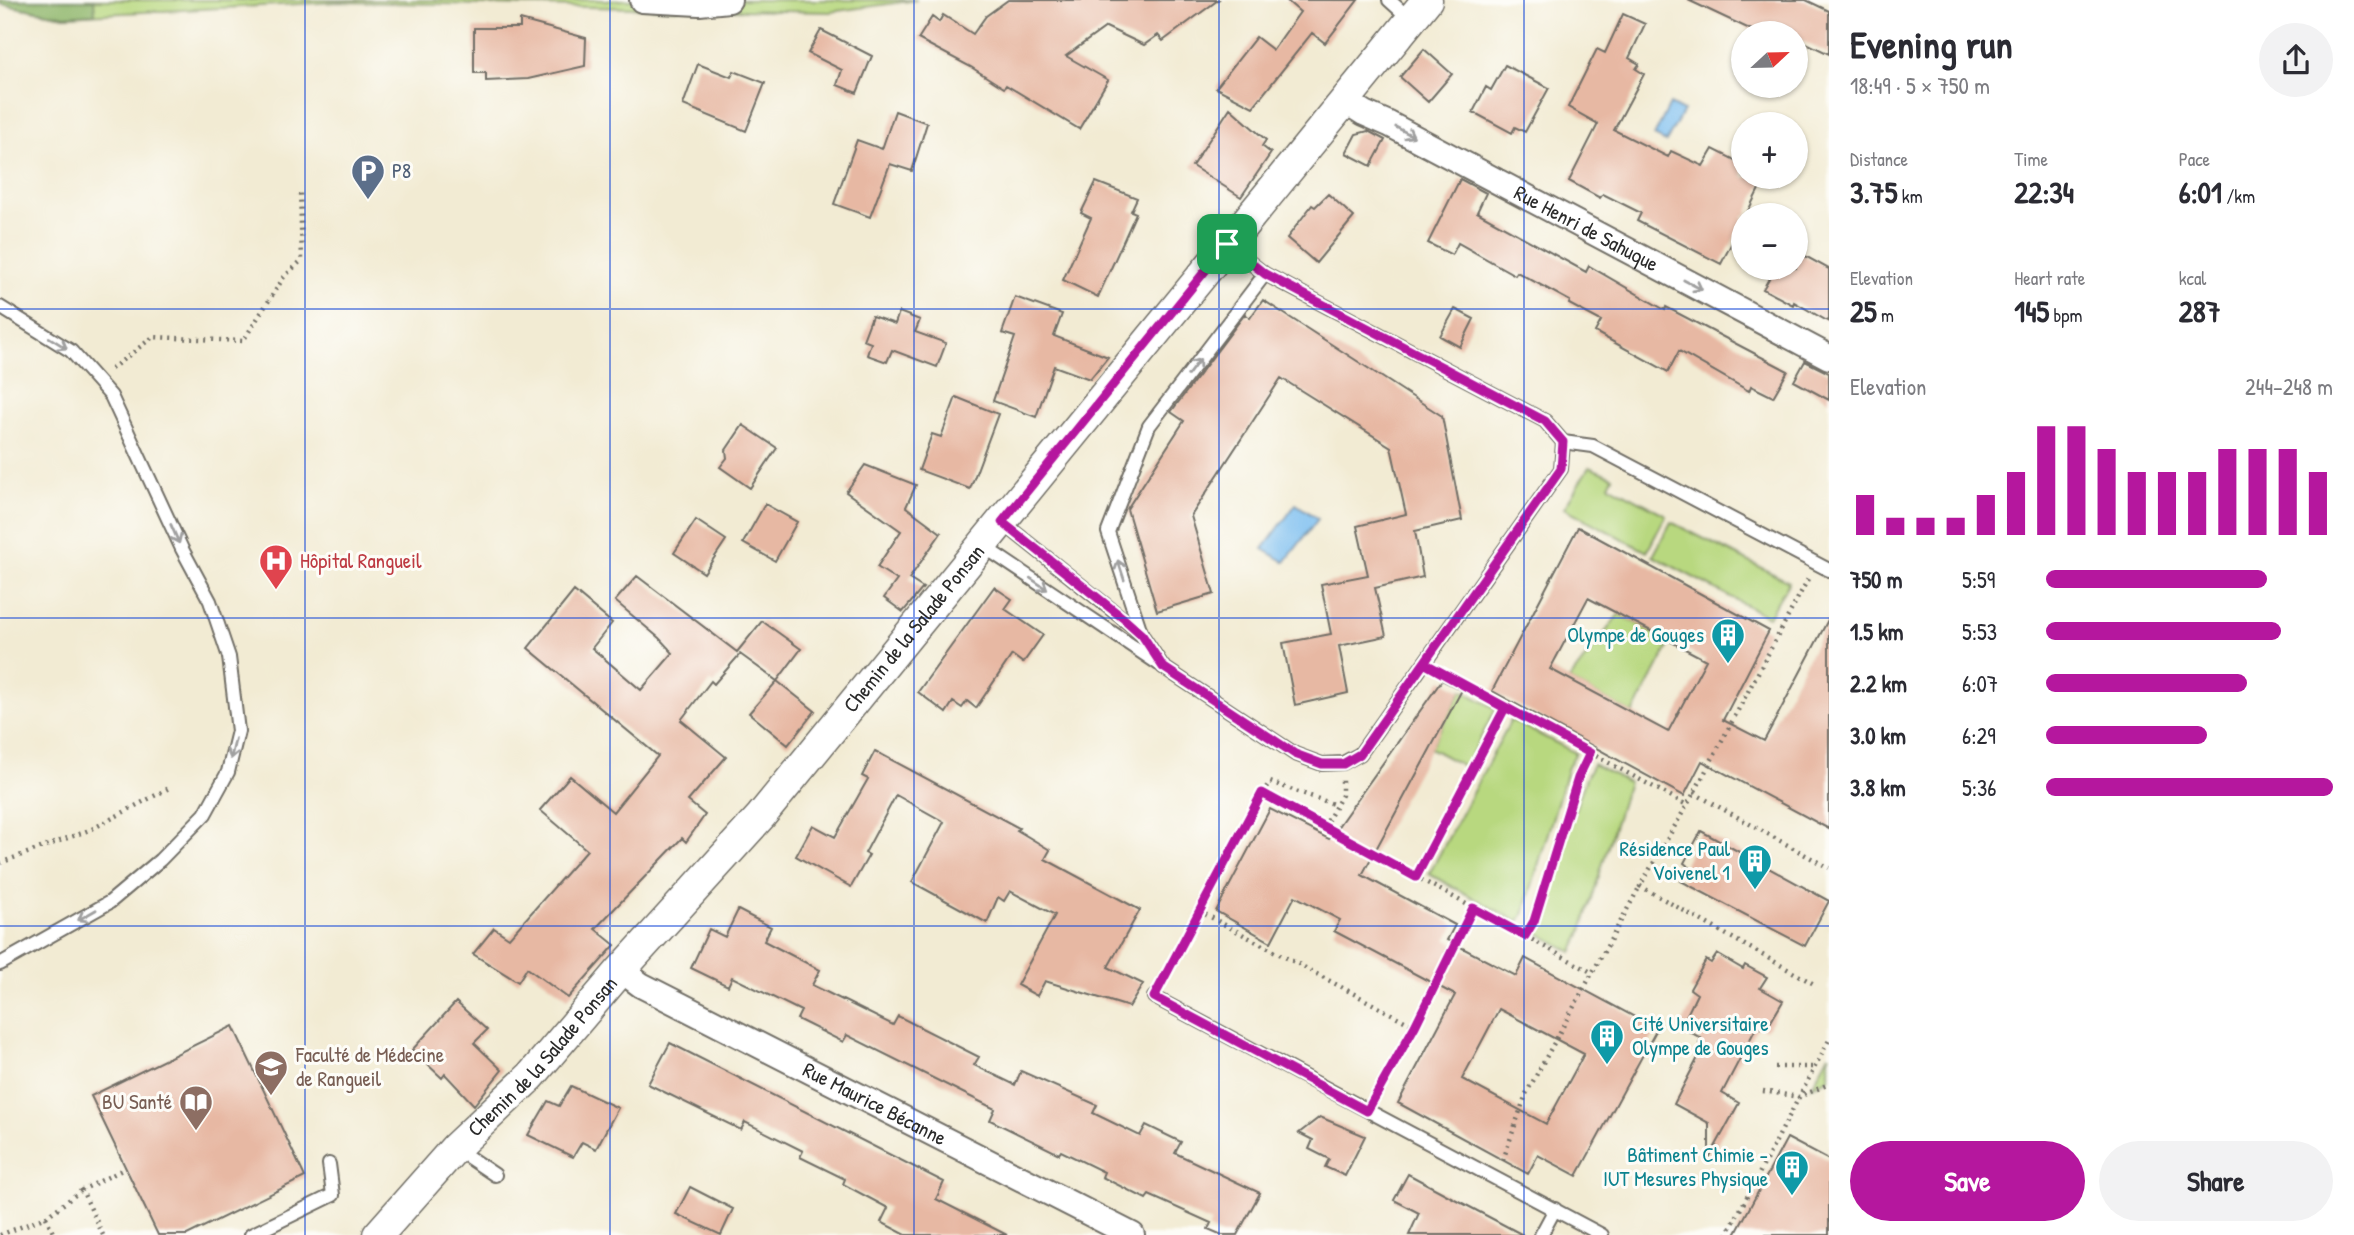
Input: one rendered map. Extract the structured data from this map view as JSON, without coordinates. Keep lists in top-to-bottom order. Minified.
{"streets":{"street":["Rue Henri de Sahuque","Chemin de la Salade Ponsan","Rue Maurice Bécanne"]},"crossings":[["Rue Henri de Sahuque","Chemin de la Salade Ponsan"],["Chemin de la Salade Ponsan","Rue Maurice Bécanne"]],"one_way":["Rue Henri de Sahuque"],"places":{"parking":["P8"],"hospital":["Hôpital Rangueil"],"building":["Olympe de Gouges","Résidence Paul Voivenel 1","Cité Universitaire Olympe de Gouges","Bâtiment Chimie - IUT Mesures Physique"],"school or university":["Faculté de Médecine de Rangueil"],"library":["BU Santé"]},"north":"right","page":{"heading":["Evening run","18:49 · 5 × 750 m"],"map_buttons":["+","−"],"stats":[["Distance","3.75 km"],["Time","22:34"],["Pace","6:01 /km"],["Elevation","25 m"],["Heart rate","145 bpm"],["kcal","287"]],"chart":["Elevation","244–248 m"],"list":[{"name":"750 m","note":"5:59"},{"name":"1.5 km","note":"5:53"},{"name":"2.2 km","note":"6:07"},{"name":"3.0 km","note":"6:29"},{"name":"3.8 km","note":"5:36"}],"buttons":["Save","Share"]}}
